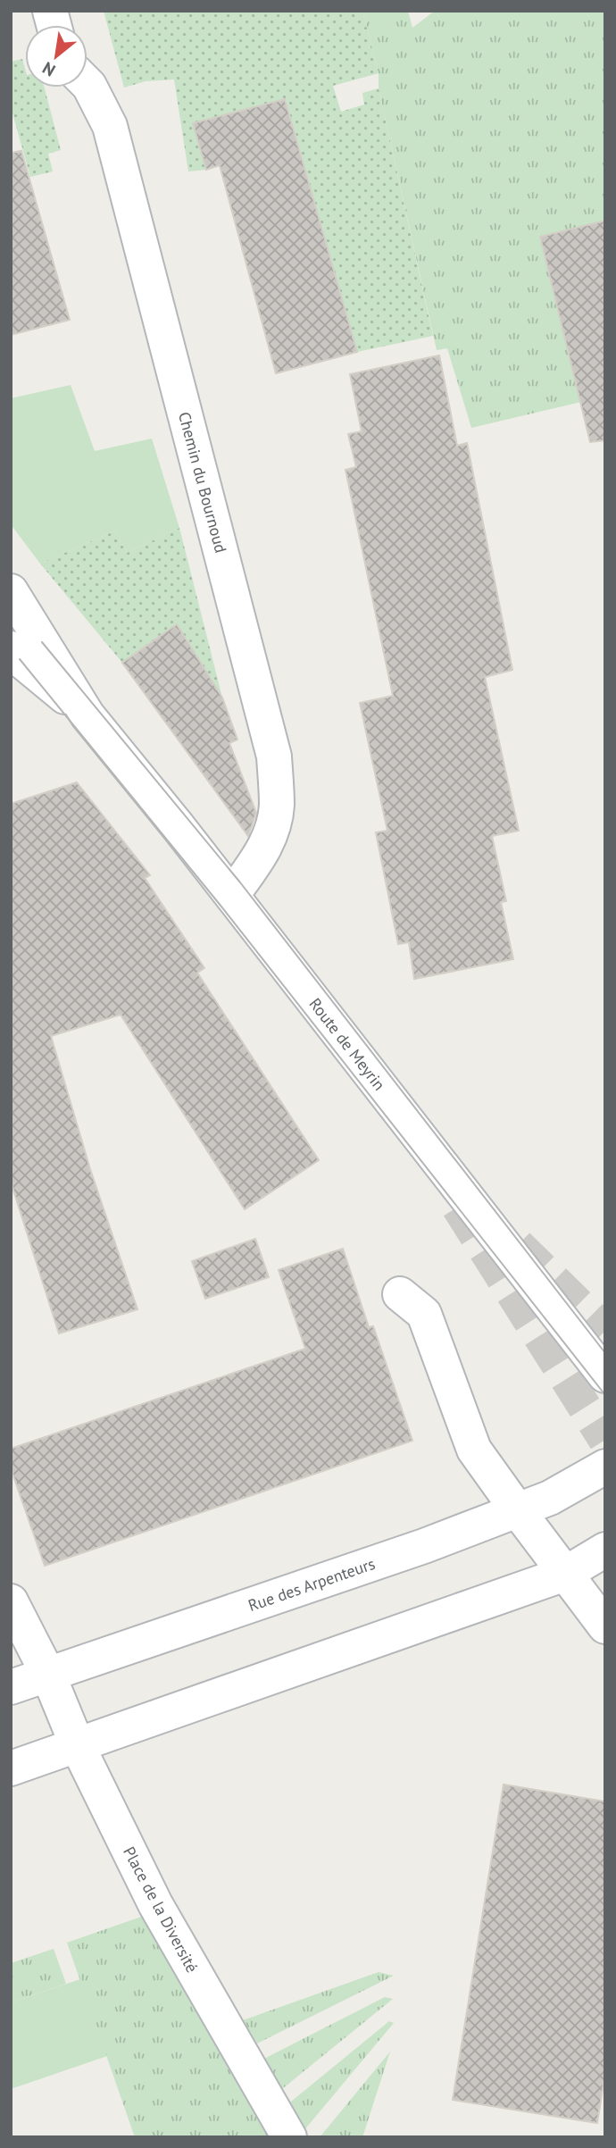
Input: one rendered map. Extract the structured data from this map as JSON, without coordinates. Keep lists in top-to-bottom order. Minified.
{"streets":{"street":["Chemin du Bournoud","Route de Meyrin","Rue des Arpenteurs","Place de la Diversité"]},"crossings":[["Chemin du Bournoud","Route de Meyrin"],["Rue des Arpenteurs","Place de la Diversité"]],"north":"bottom left"}
